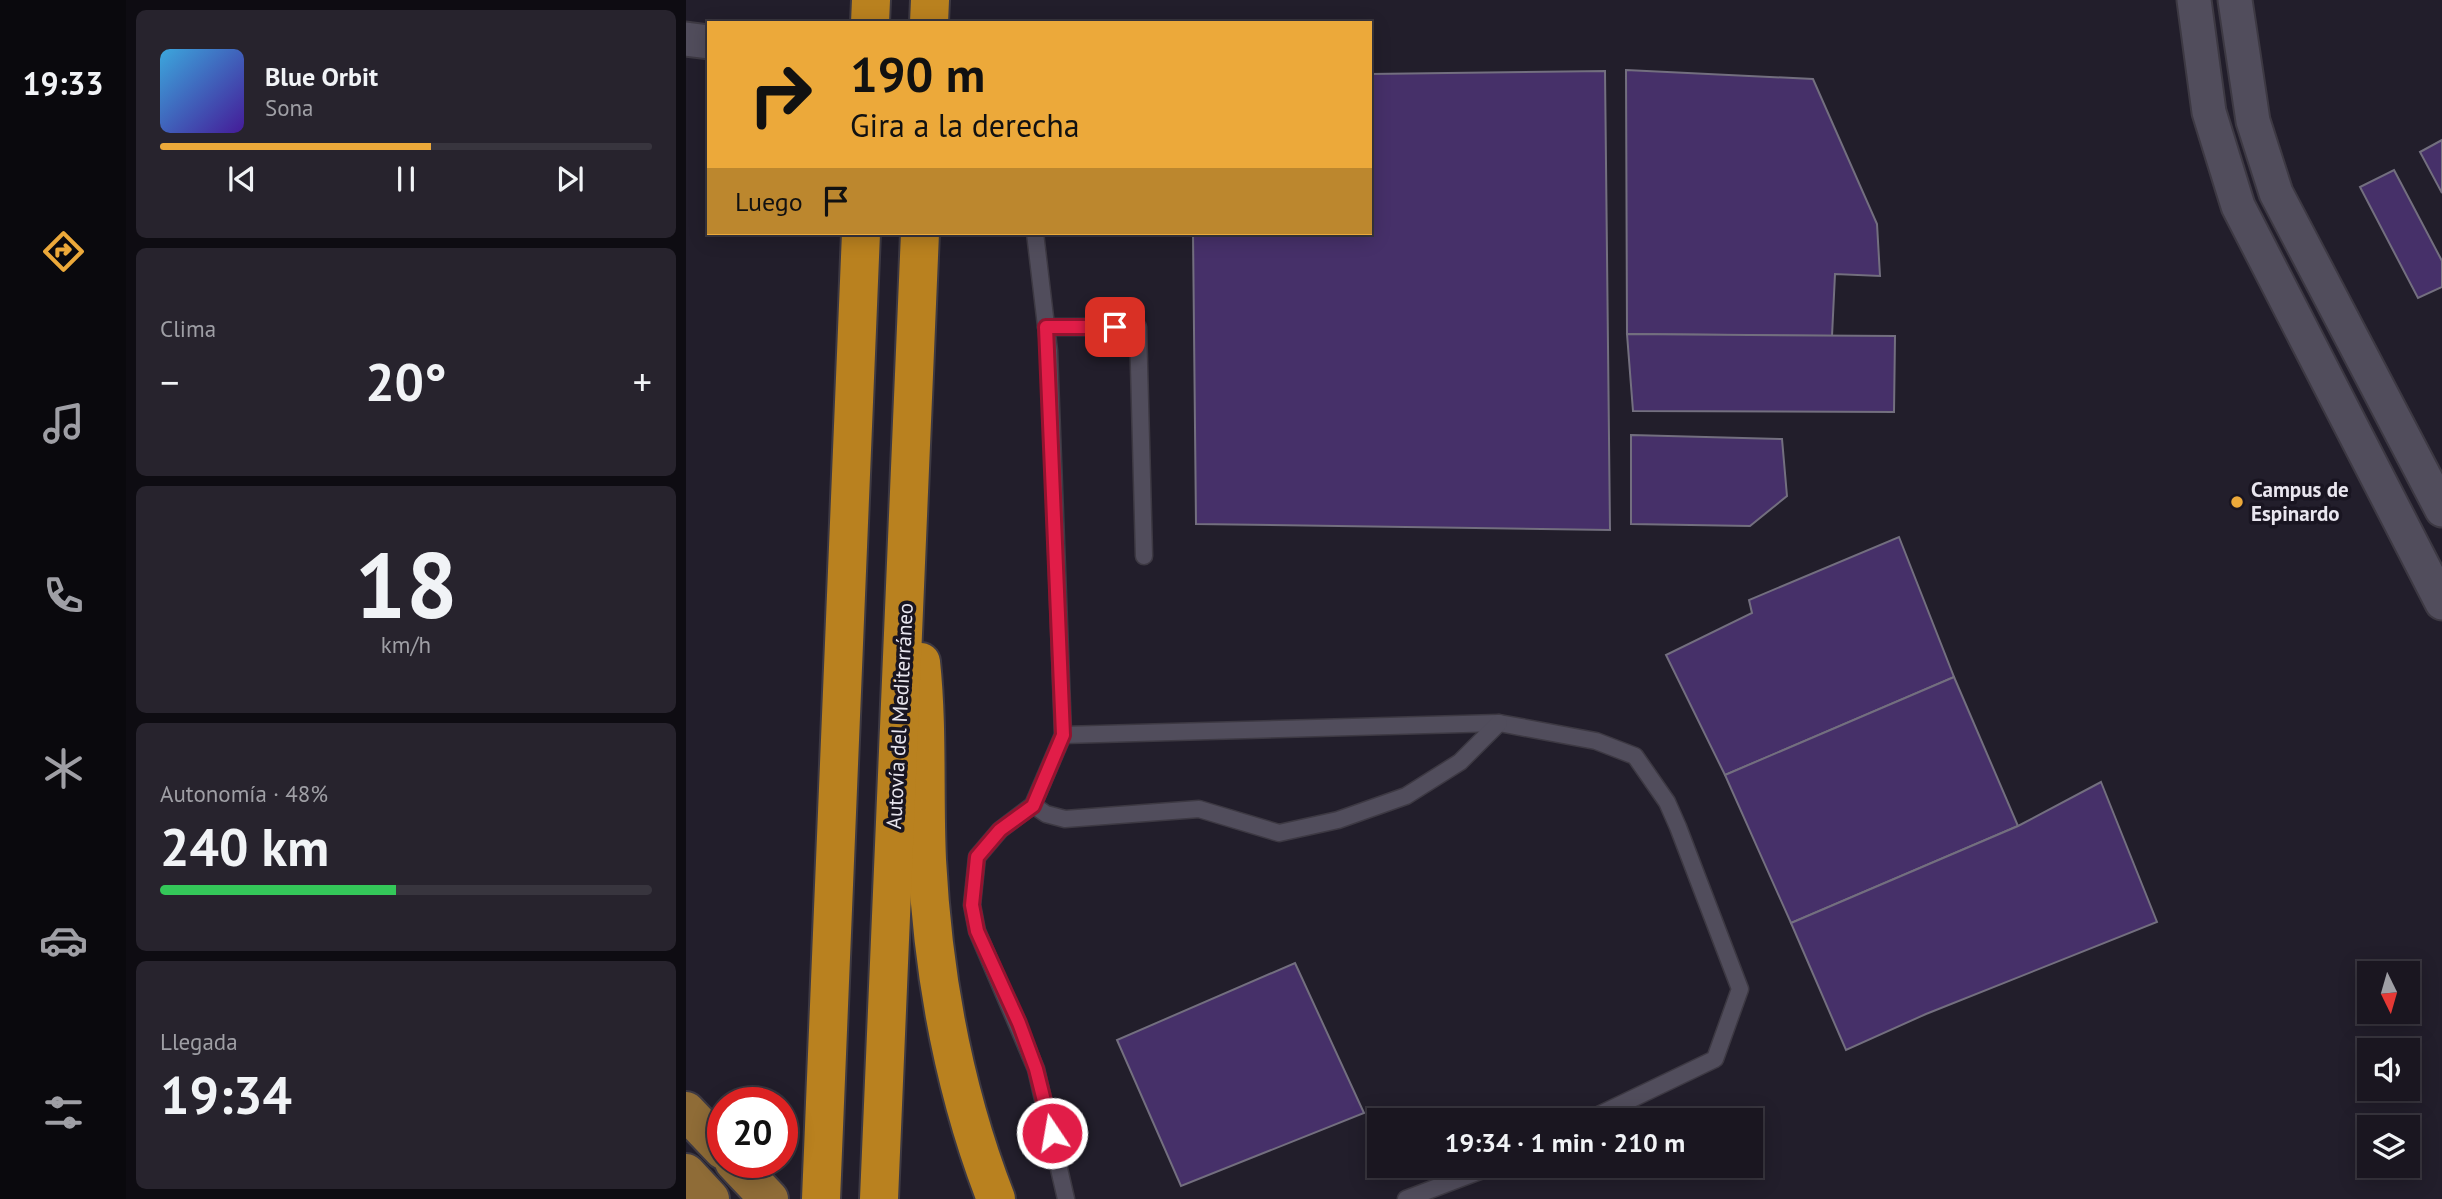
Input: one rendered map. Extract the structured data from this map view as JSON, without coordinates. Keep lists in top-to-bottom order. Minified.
{"streets":{"highway":["Autovía del Mediterráneo"]},"places":["Campus de Espinardo"],"north":"bottom","page":{"tabs":"19:33","turn":["190 m","Gira a la derecha"],"song":["Blue Orbit","Sona"],"then":"Luego","tile":["Clima",["18","km/h"],["Autonomía · 48%","240 km"],["Llegada","19:34"]],"heat":["−","20°","+"],"limit":"20","trip":"19:34 · 1 min · 210 m"}}
